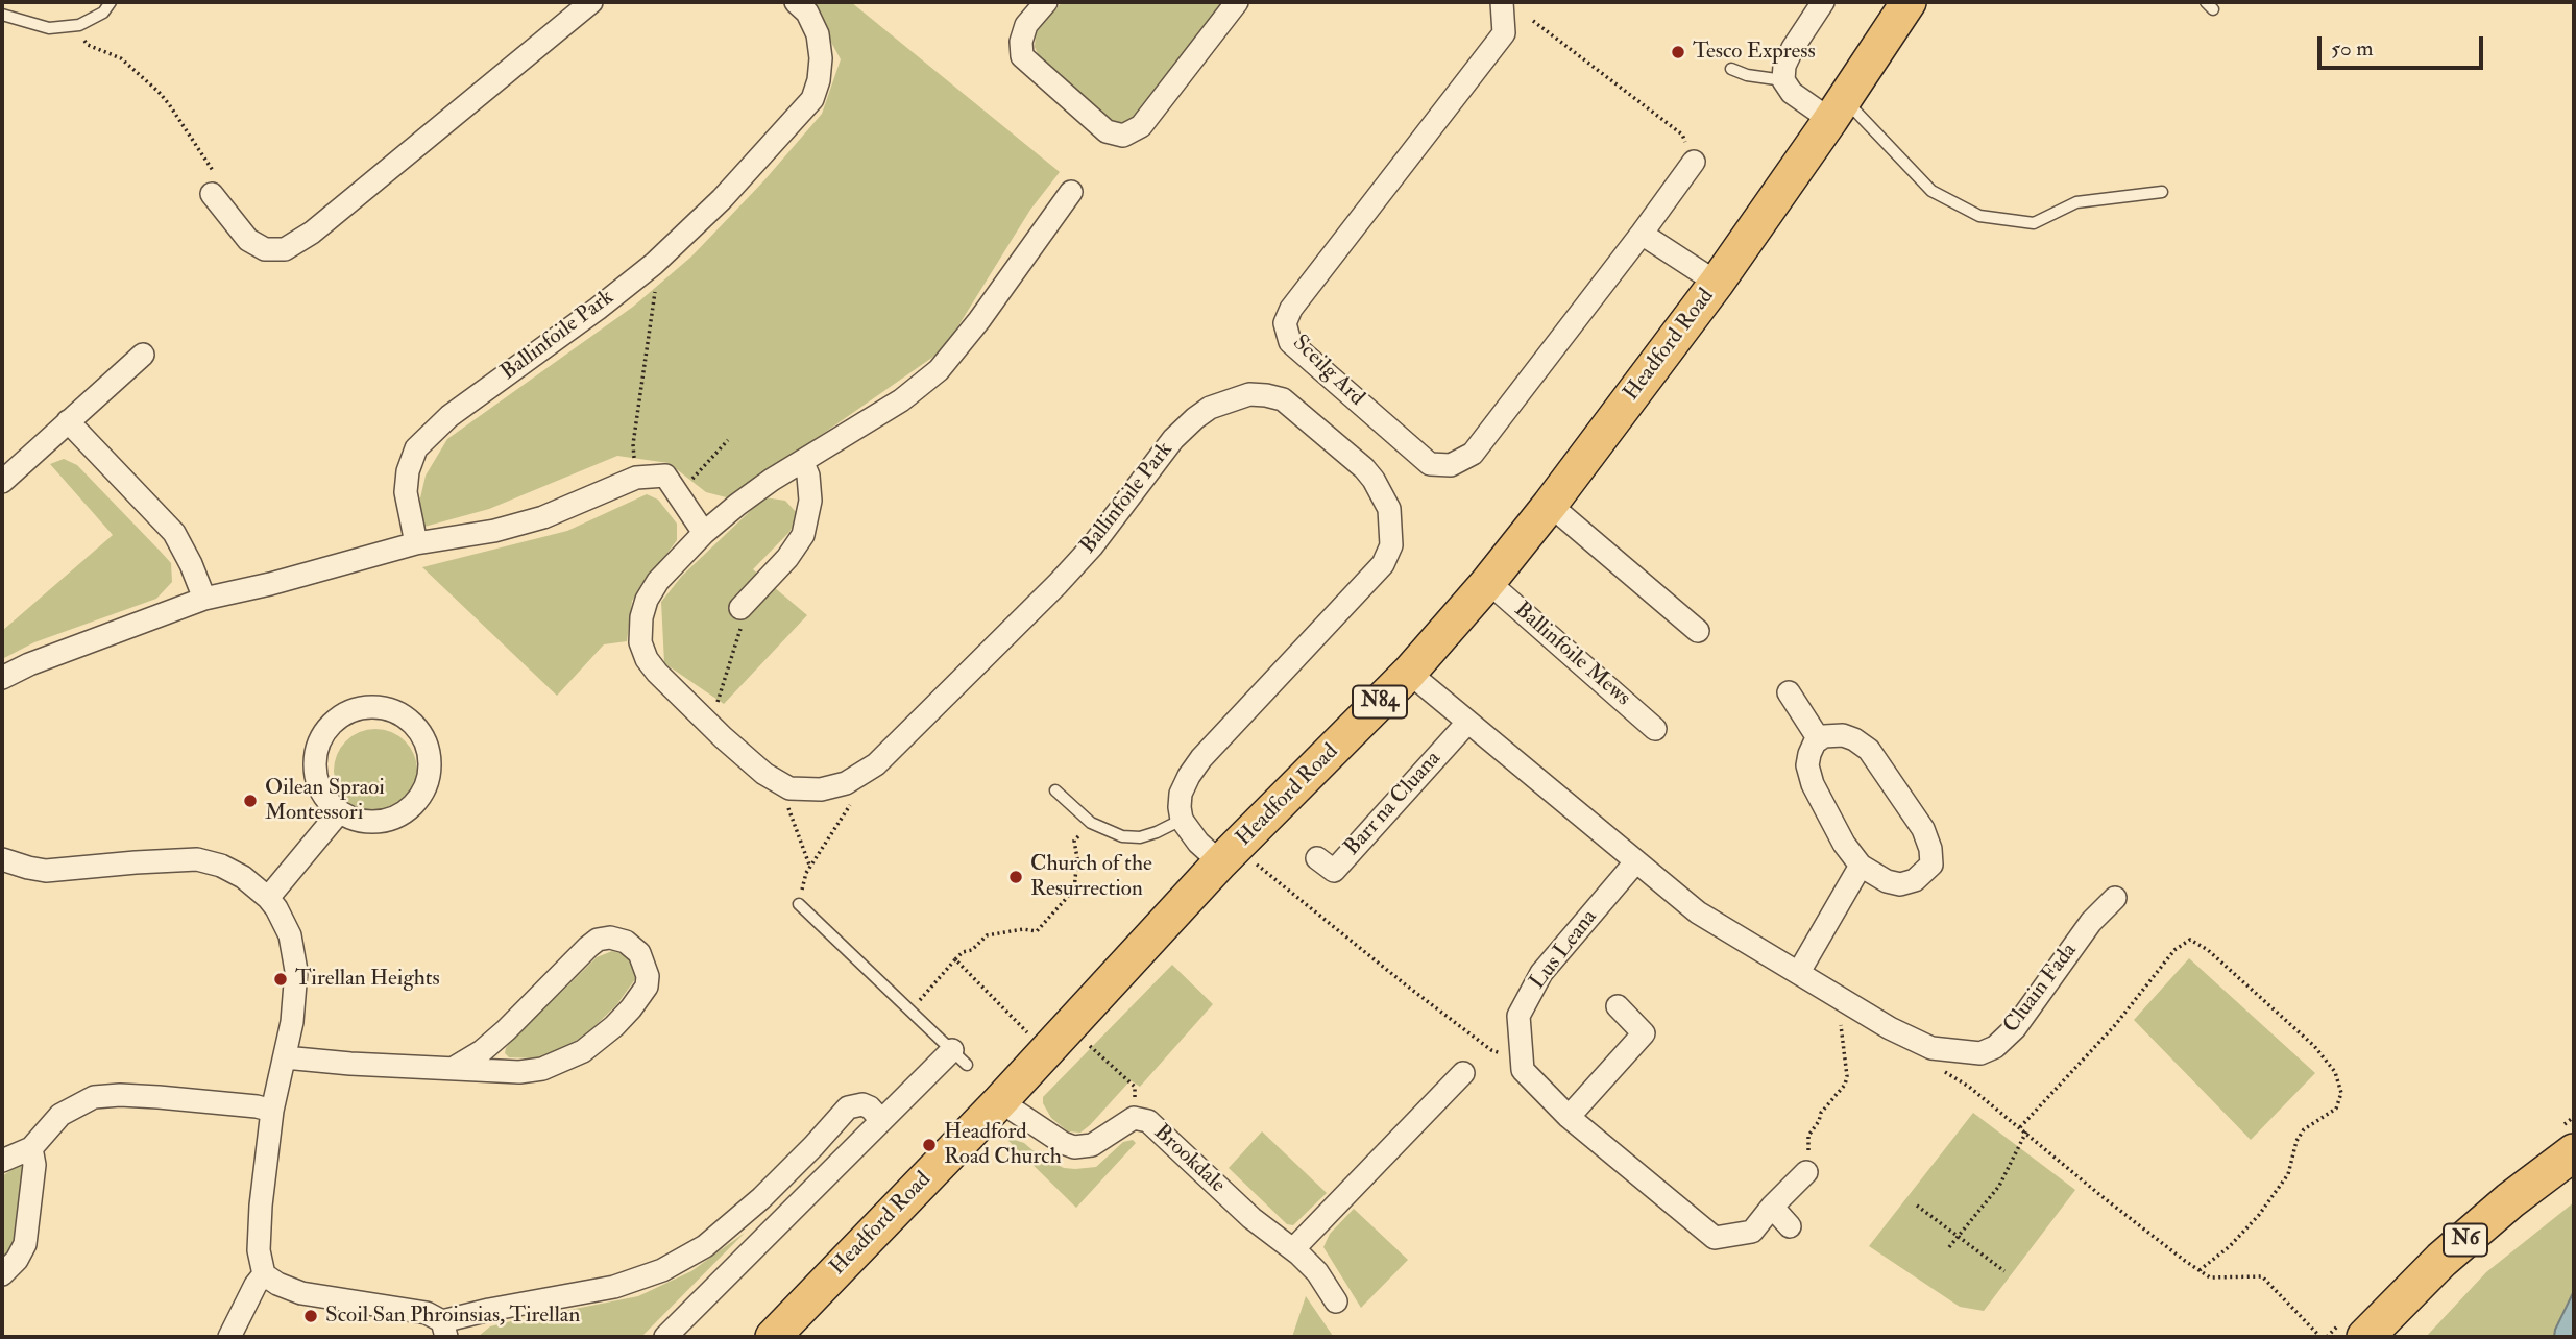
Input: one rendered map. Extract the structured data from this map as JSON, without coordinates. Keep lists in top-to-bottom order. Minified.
{"streets":{"highway":["N6"],"main road":["Headford Road","N84"],"street":["Ballinfoile Park","Sceilg Ard","Ballinfoile Mews","Barr na Cluana","Lus Leana","Cluain Fada","Brookdale"]},"crossings":[["Headford Road","Ballinfoile Mews"],["Headford Road","Brookdale"],["Lus Leana","Cluain Fada"]],"places":["Tesco Express","Oilean Spraoi Montessori","Church of the Resurrection","Tirellan Heights","Headford Road Church","Scoil San Phroinsias, Tirellan"],"scale_bar":"50 m"}
